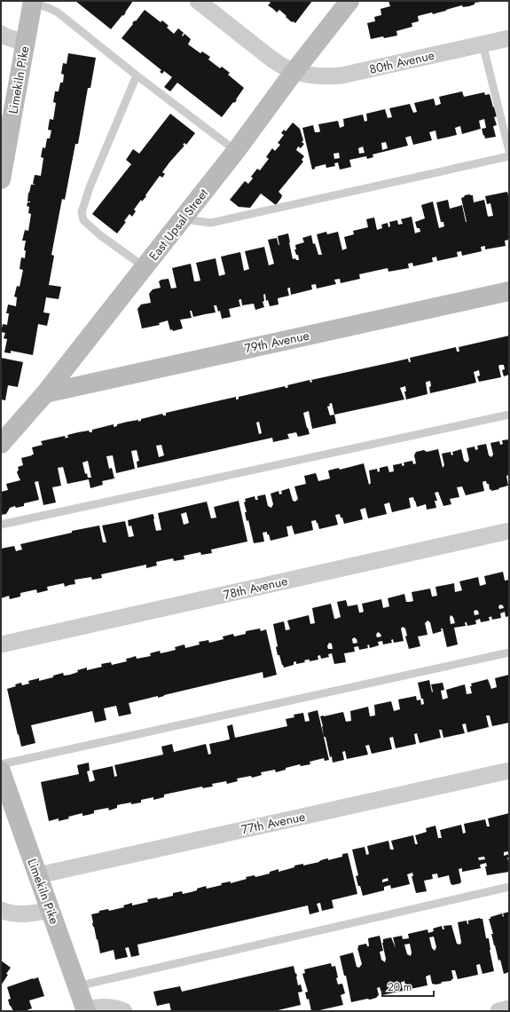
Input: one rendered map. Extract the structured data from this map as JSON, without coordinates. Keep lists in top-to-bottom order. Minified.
{"streets":{"street":["80th Avenue","Limekiln Pike","East Upsal Street","79th Avenue","78th Avenue","77th Avenue"]},"crossings":[["80th Avenue","East Upsal Street"],["Limekiln Pike","77th Avenue"],["East Upsal Street","79th Avenue"]],"scale_bar":"20 m"}
